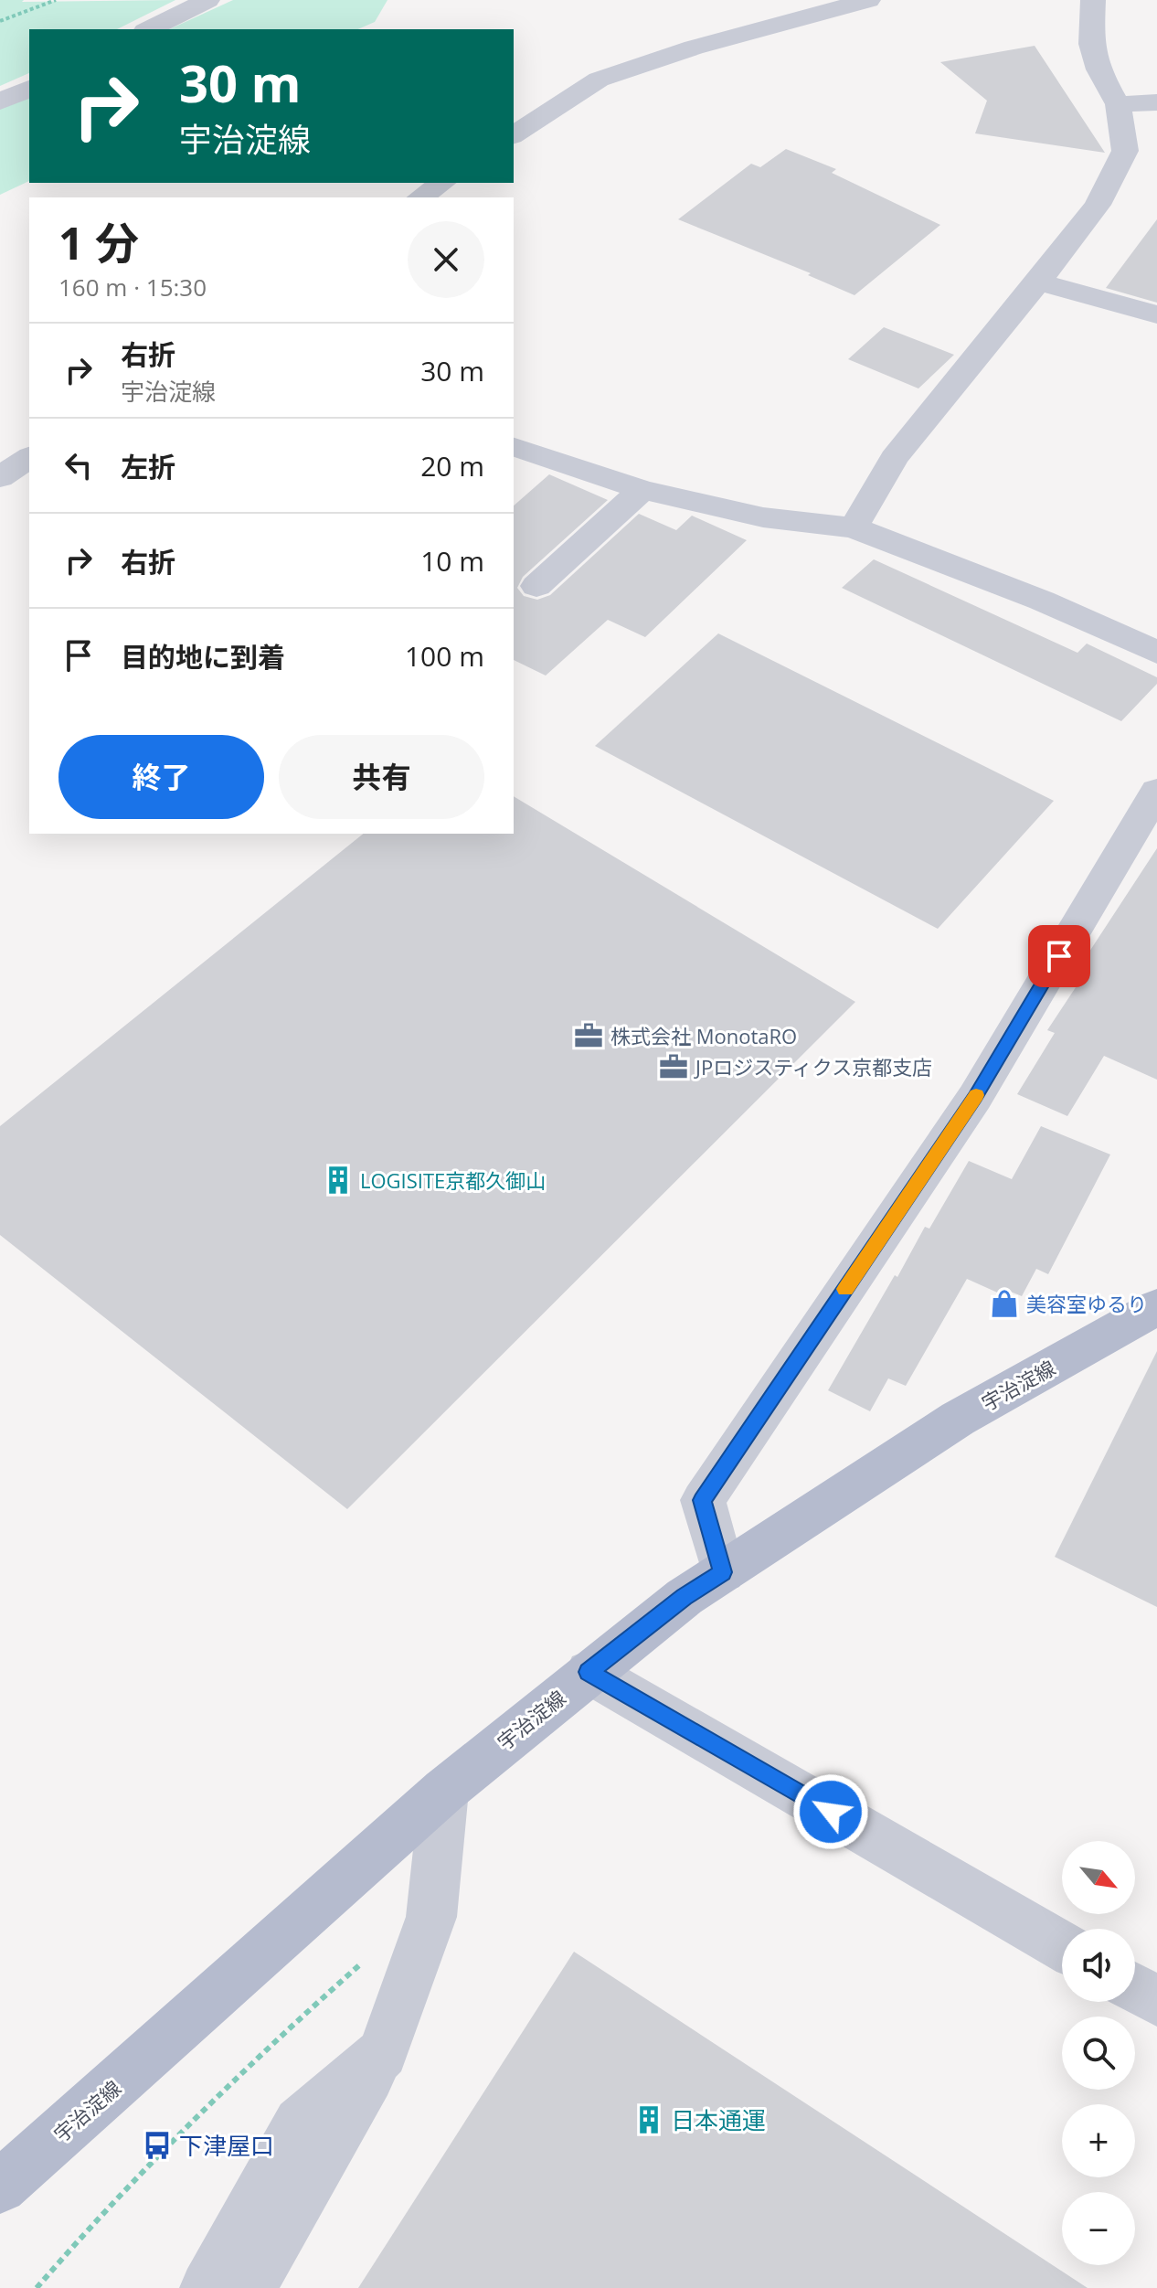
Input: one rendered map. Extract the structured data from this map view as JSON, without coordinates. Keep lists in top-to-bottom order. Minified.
{"streets":{"main road":["宇治淀線"]},"places":{"office":["株式会社 MonotaRO","JPロジスティクス京都支店"],"building":["LOGISITE京都久御山","日本通運"],"shop":["美容室ゆるり"],"bus stop":["下津屋口"]},"north":"bottom right","page":{"turn":["30 m","宇治淀線"],"heading":["1 分","160 m · 15:30"],"list":[{"name":"右折","note":"宇治淀線","value":"30 m"},{"name":"左折","value":"20 m"},{"name":"右折","value":"10 m"},{"name":"目的地に到着","value":"100 m"}],"buttons":["終了","共有"],"map_buttons":["+","−"]}}
